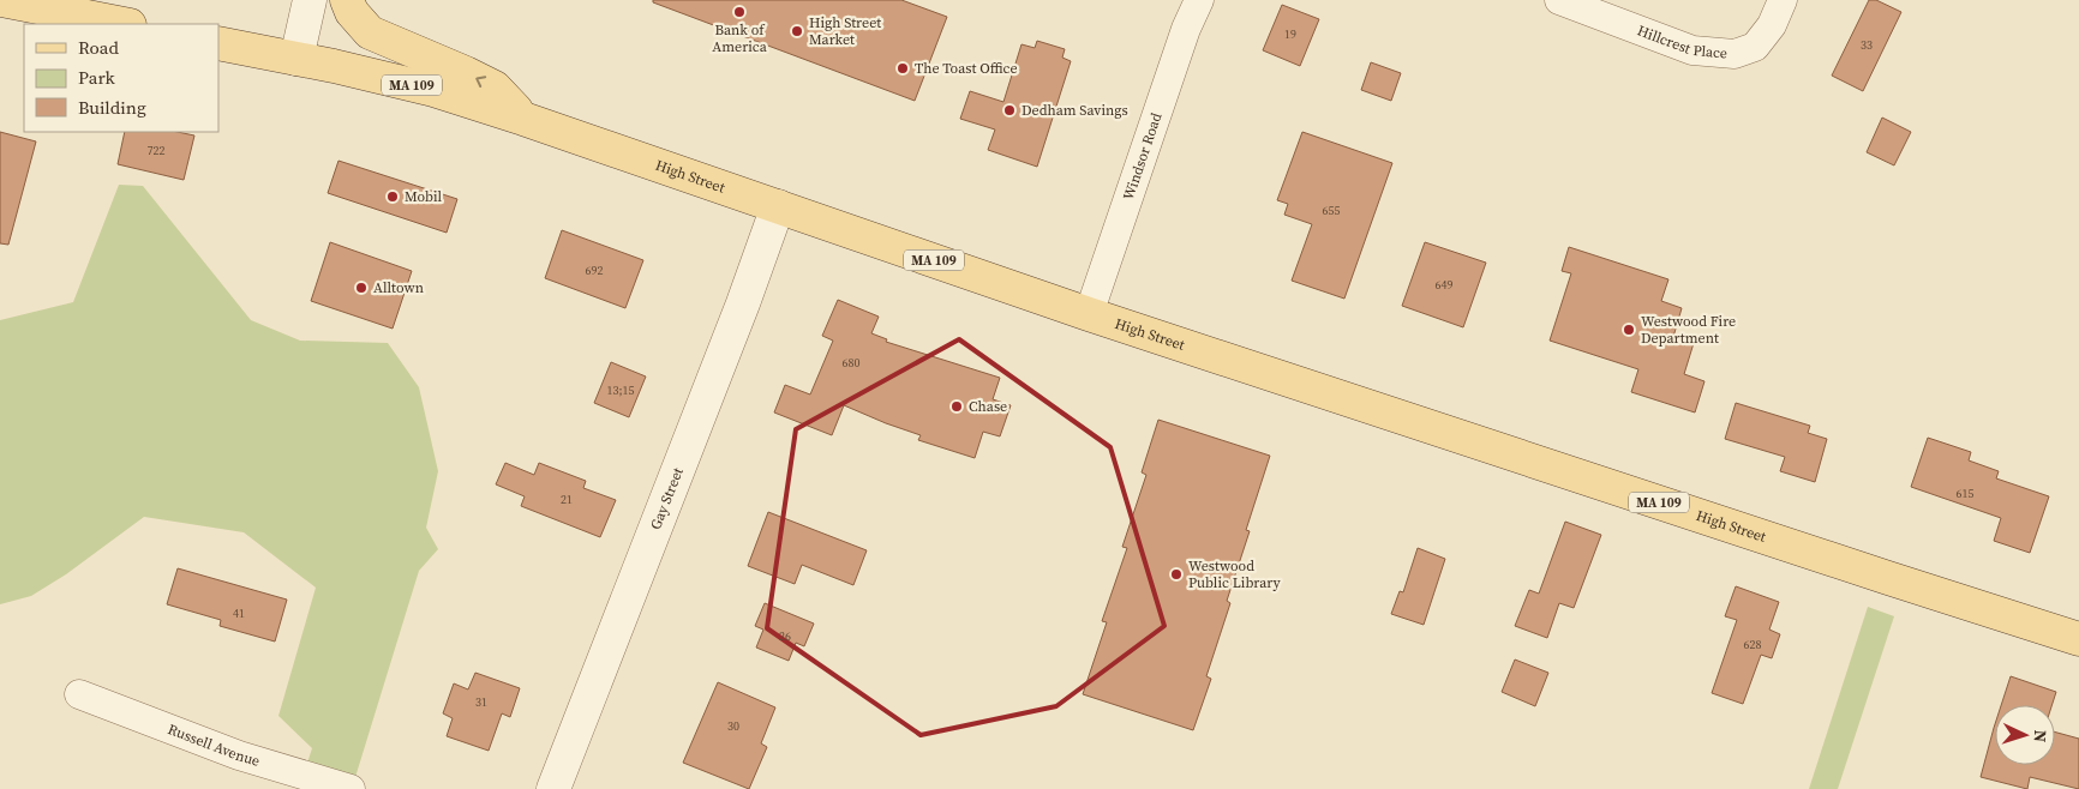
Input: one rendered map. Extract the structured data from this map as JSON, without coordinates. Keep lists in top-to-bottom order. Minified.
{"streets":{"main road":["MA 109","High Street"],"street":["Hillcrest Place","Windsor Road","Gay Street","Russell Avenue"]},"crossings":[["Windsor Road","High Street"],["High Street","Gay Street"]],"places":["Bank of America","High Street Market","The Toast Office","Dedham Savings","Mobil","Alltown","Westwood Fire Department","Chase","Westwood Public Library"],"house_numbers":["19","33","722","655","692","649","680","13;15","615","21","41","26","628","31","30"],"legend":["Road","Park","Building"],"north":"right"}
